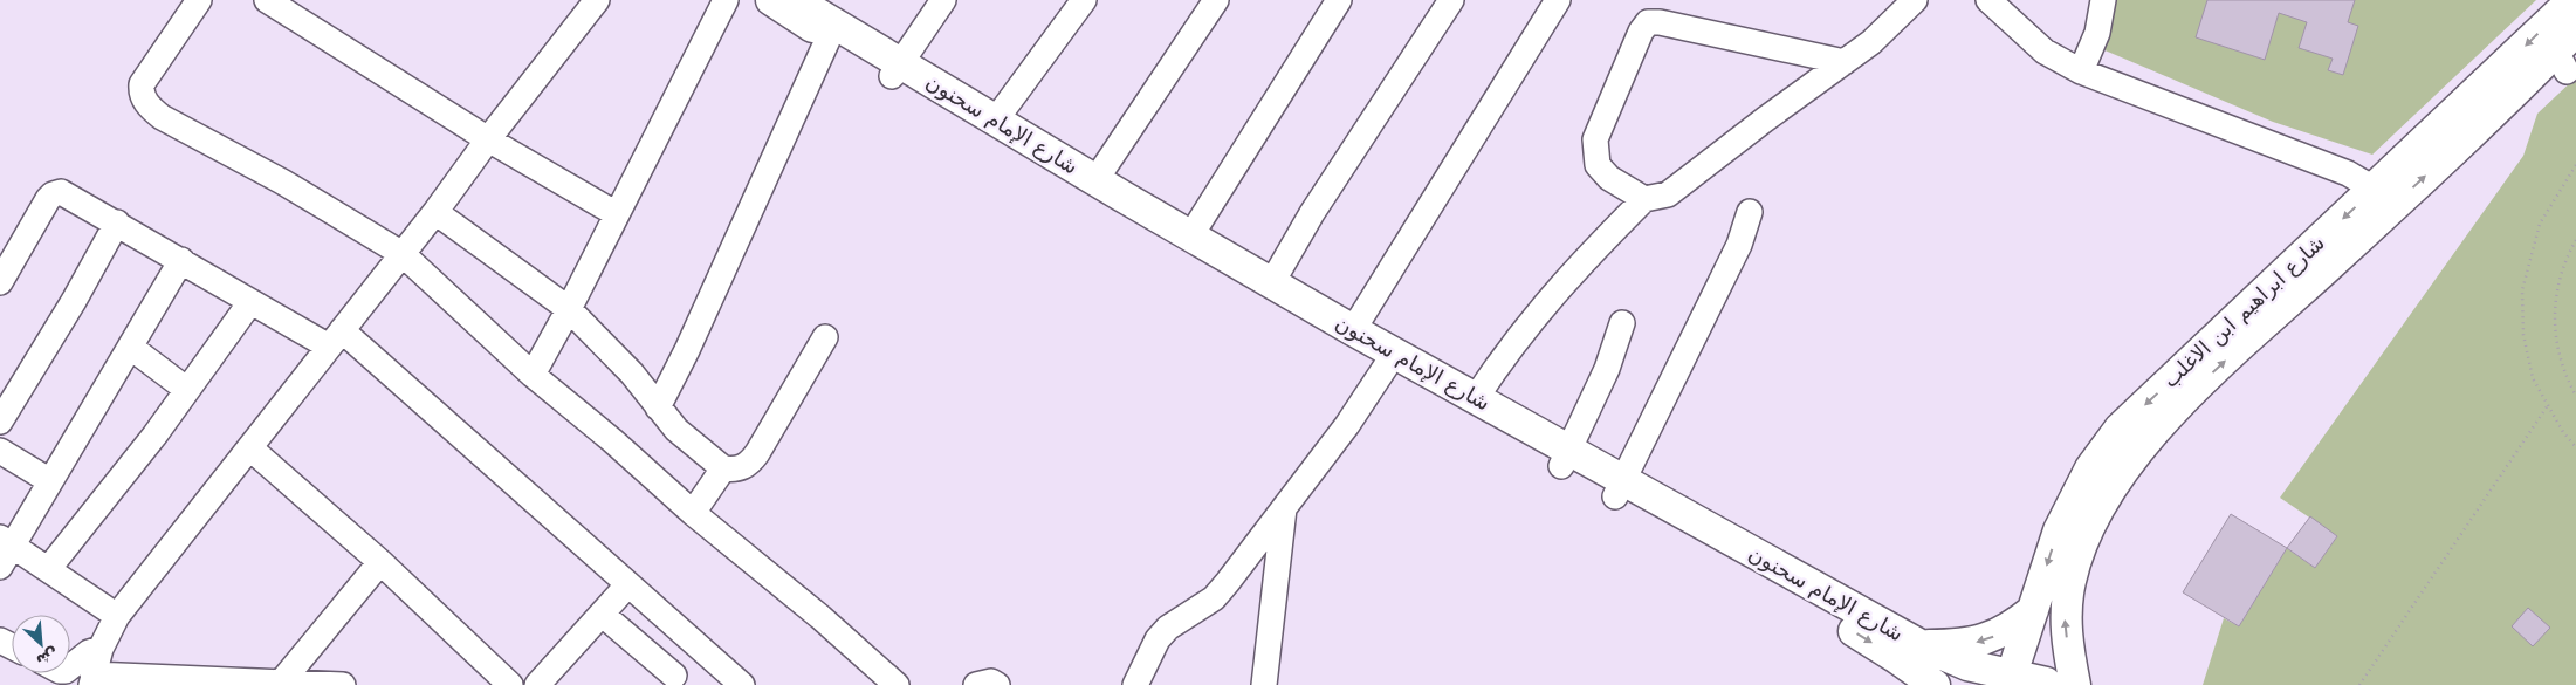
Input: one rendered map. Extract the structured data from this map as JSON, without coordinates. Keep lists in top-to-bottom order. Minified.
{"streets":{"main road":["شارع الإمام سحنون","شارع ابراهيم ابن الاغلب"]},"crossings":[["شارع الإمام سحنون","شارع ابراهيم ابن الاغلب"]],"north":"bottom right"}
